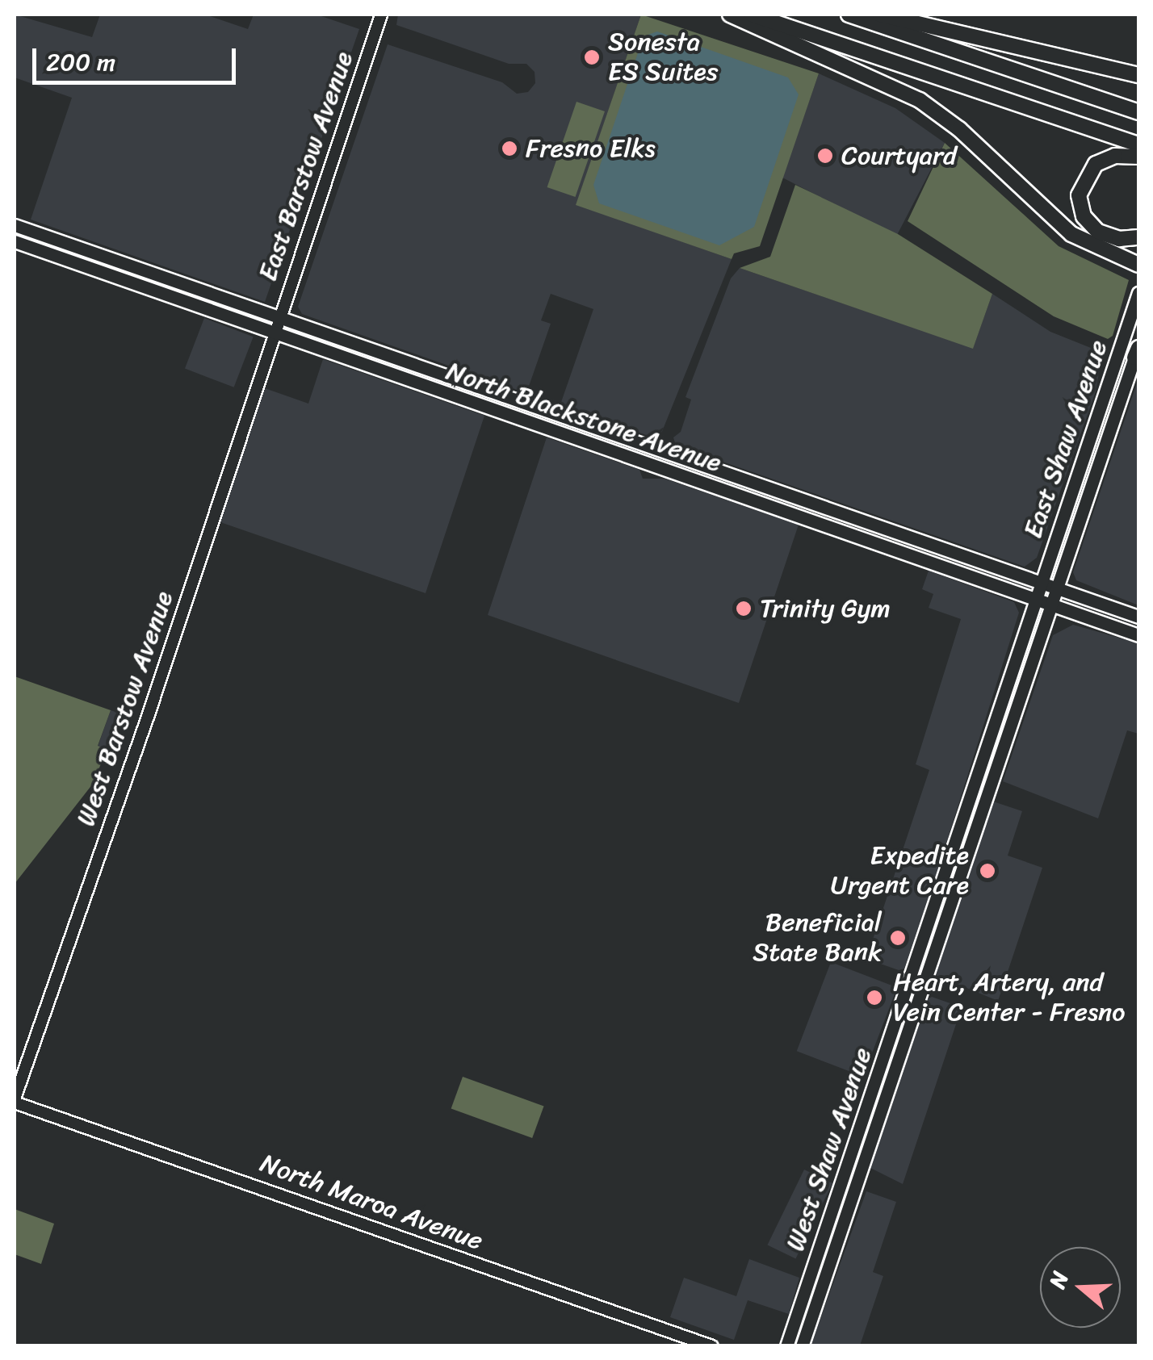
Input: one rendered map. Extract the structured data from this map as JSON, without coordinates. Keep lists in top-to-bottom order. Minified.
{"streets":{"main road":["East Barstow Avenue","North Blackstone Avenue","East Shaw Avenue","West Barstow Avenue","West Shaw Avenue","North Maroa Avenue"]},"crossings":[["East Barstow Avenue","North Blackstone Avenue"],["East Barstow Avenue","West Barstow Avenue"],["North Blackstone Avenue","East Shaw Avenue"],["North Blackstone Avenue","West Barstow Avenue"],["North Blackstone Avenue","West Shaw Avenue"],["East Shaw Avenue","West Shaw Avenue"],["West Barstow Avenue","North Maroa Avenue"]],"places":["Sonesta ES Suites","Fresno Elks","Courtyard","Trinity Gym","Expedite Urgent Care","Beneficial State Bank","Heart, Artery, and Vein Center - Fresno"],"scale_bar":"200 m","north":"left"}
